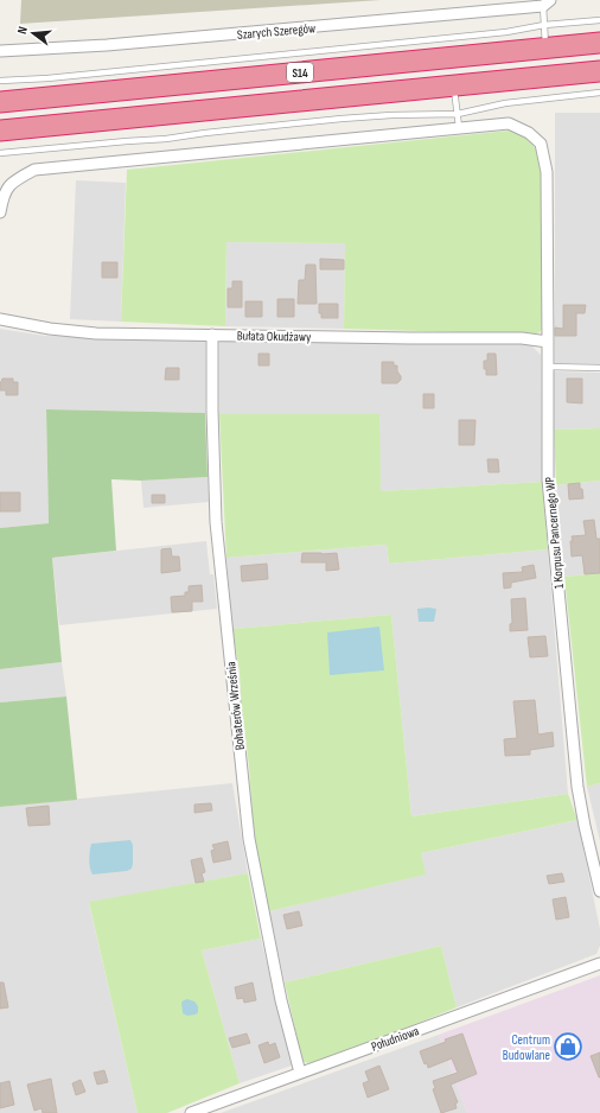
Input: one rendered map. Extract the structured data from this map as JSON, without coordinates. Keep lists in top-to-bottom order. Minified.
{"streets":{"highway":["S14"],"street":["Szarych Szeregów","Bułata Okudżawy","1 Korpusu Pancernego WP","Bohaterów Września","Południowa"]},"crossings":[["Bułata Okudżawy","1 Korpusu Pancernego WP"],["Bułata Okudżawy","Bohaterów Września"],["Bohaterów Września","Południowa"]],"places":{"shop":["Centrum Budowlane"]},"north":"left"}
